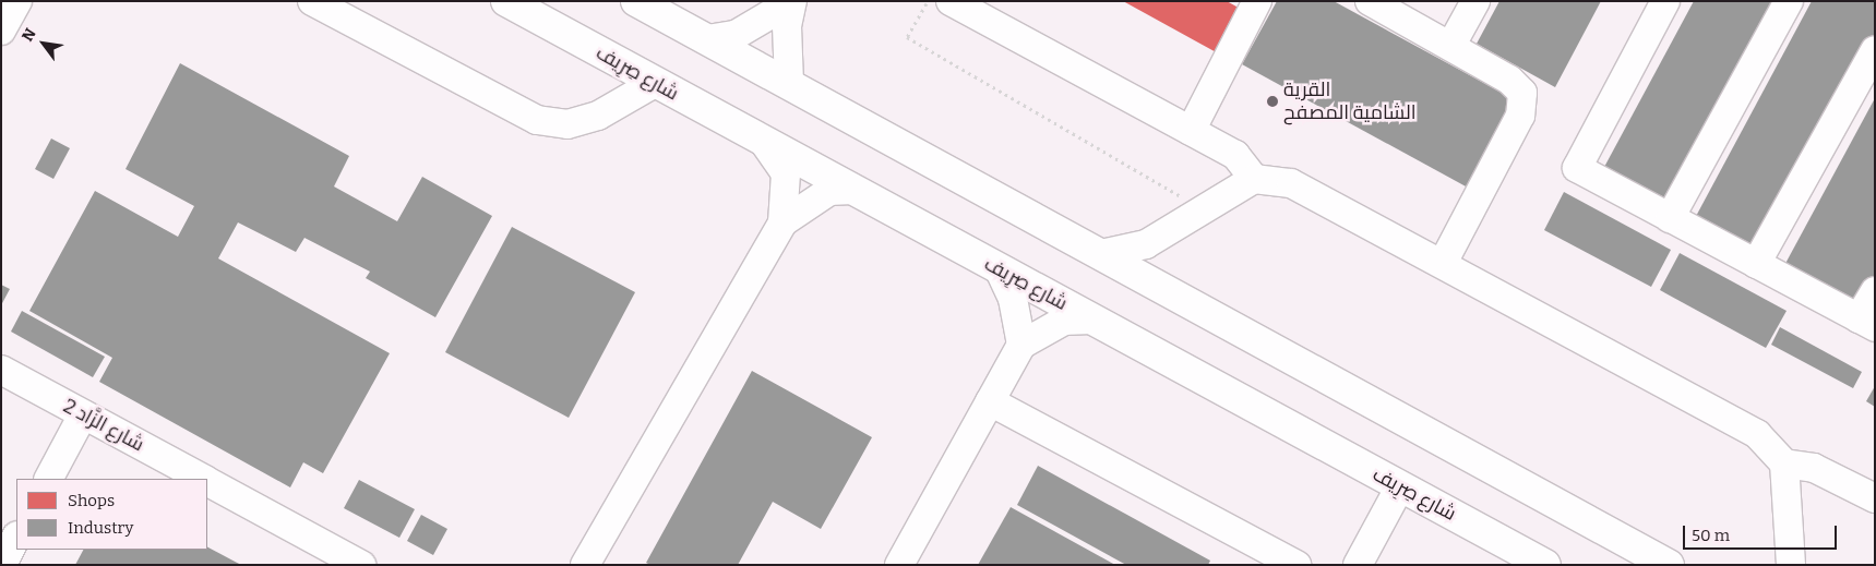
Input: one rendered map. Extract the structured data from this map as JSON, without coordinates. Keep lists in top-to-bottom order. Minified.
{"streets":{"main road":["شارع صِرِيف"],"street":["شارع الزَّاد 2"]},"places":["القرية الشامية المصفح"],"legend":["Shops","Industry"],"scale_bar":"50 m","north":"top left"}
